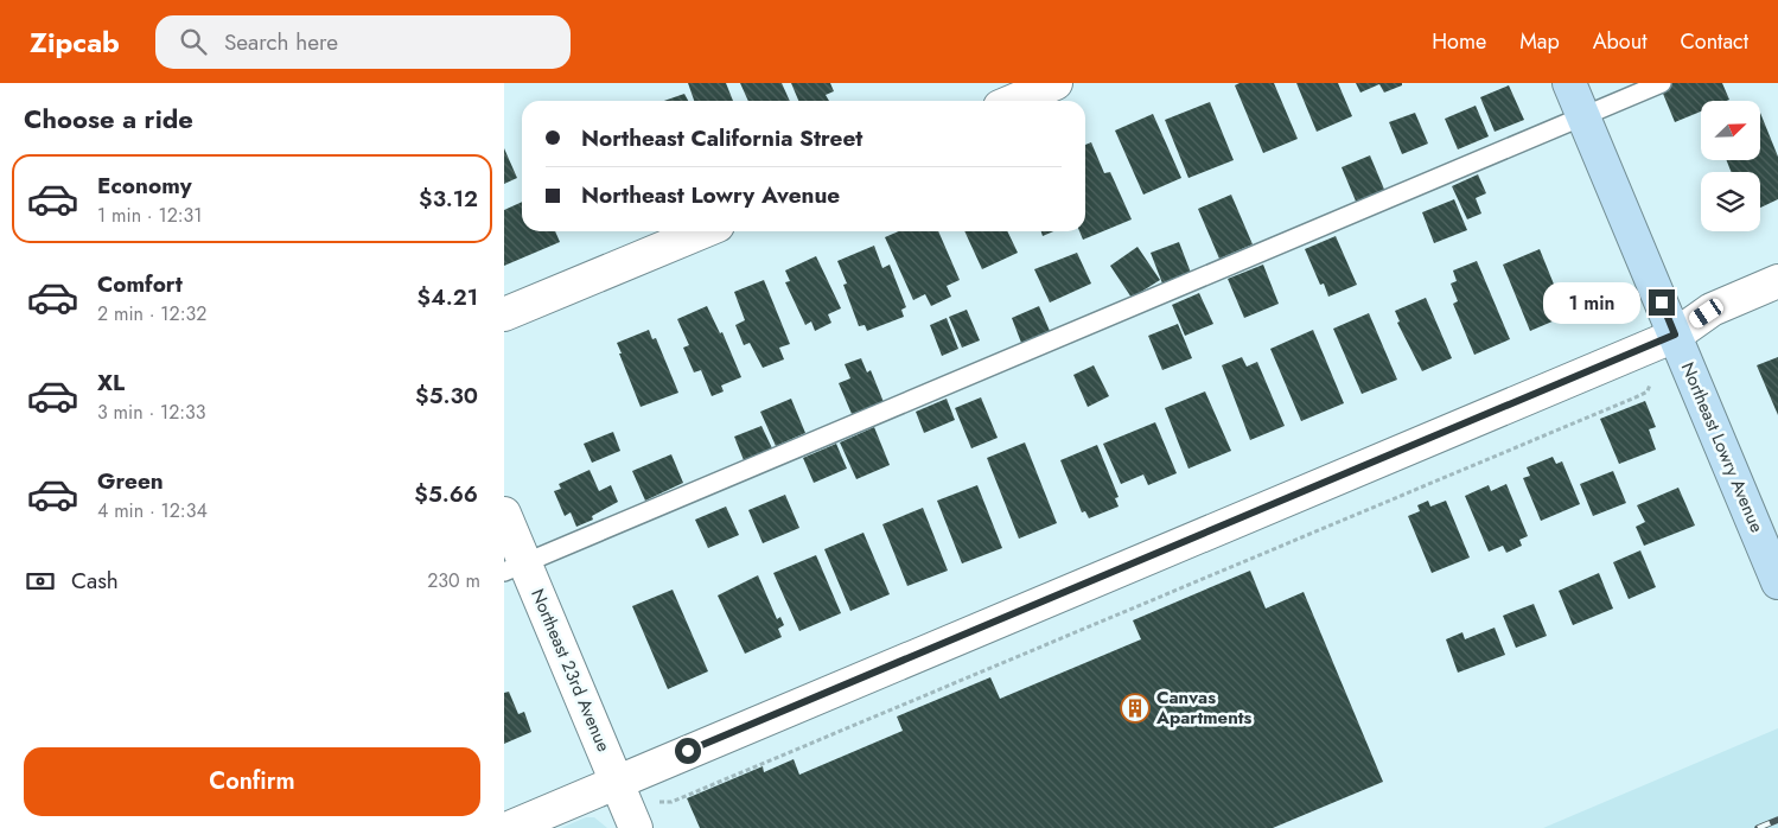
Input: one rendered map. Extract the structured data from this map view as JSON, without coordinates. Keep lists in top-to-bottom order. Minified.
{"streets":{"main road":["Northeast Lowry Avenue"],"street":["Northeast 23rd Avenue"]},"places":{"building":["Canvas Apartments"]},"north":"top right","page":{"header":"Zipcab","search":"Search here","nav":["Home","Map","About","Contact"],"heading":"Choose a ride","banner":["Northeast California Street","Northeast Lowry Avenue"],"list":[{"name":"Economy","note":"1 min · 12:31","value":"$3.12"},{"name":"Comfort","note":"2 min · 12:32","value":"$4.21"},{"name":"XL","note":"3 min · 12:33","value":"$5.30"},{"name":"Green","note":"4 min · 12:34","value":"$5.66"}],"bubble":"1 min","pay":["Cash","230 m"],"buttons":"Confirm"}}
